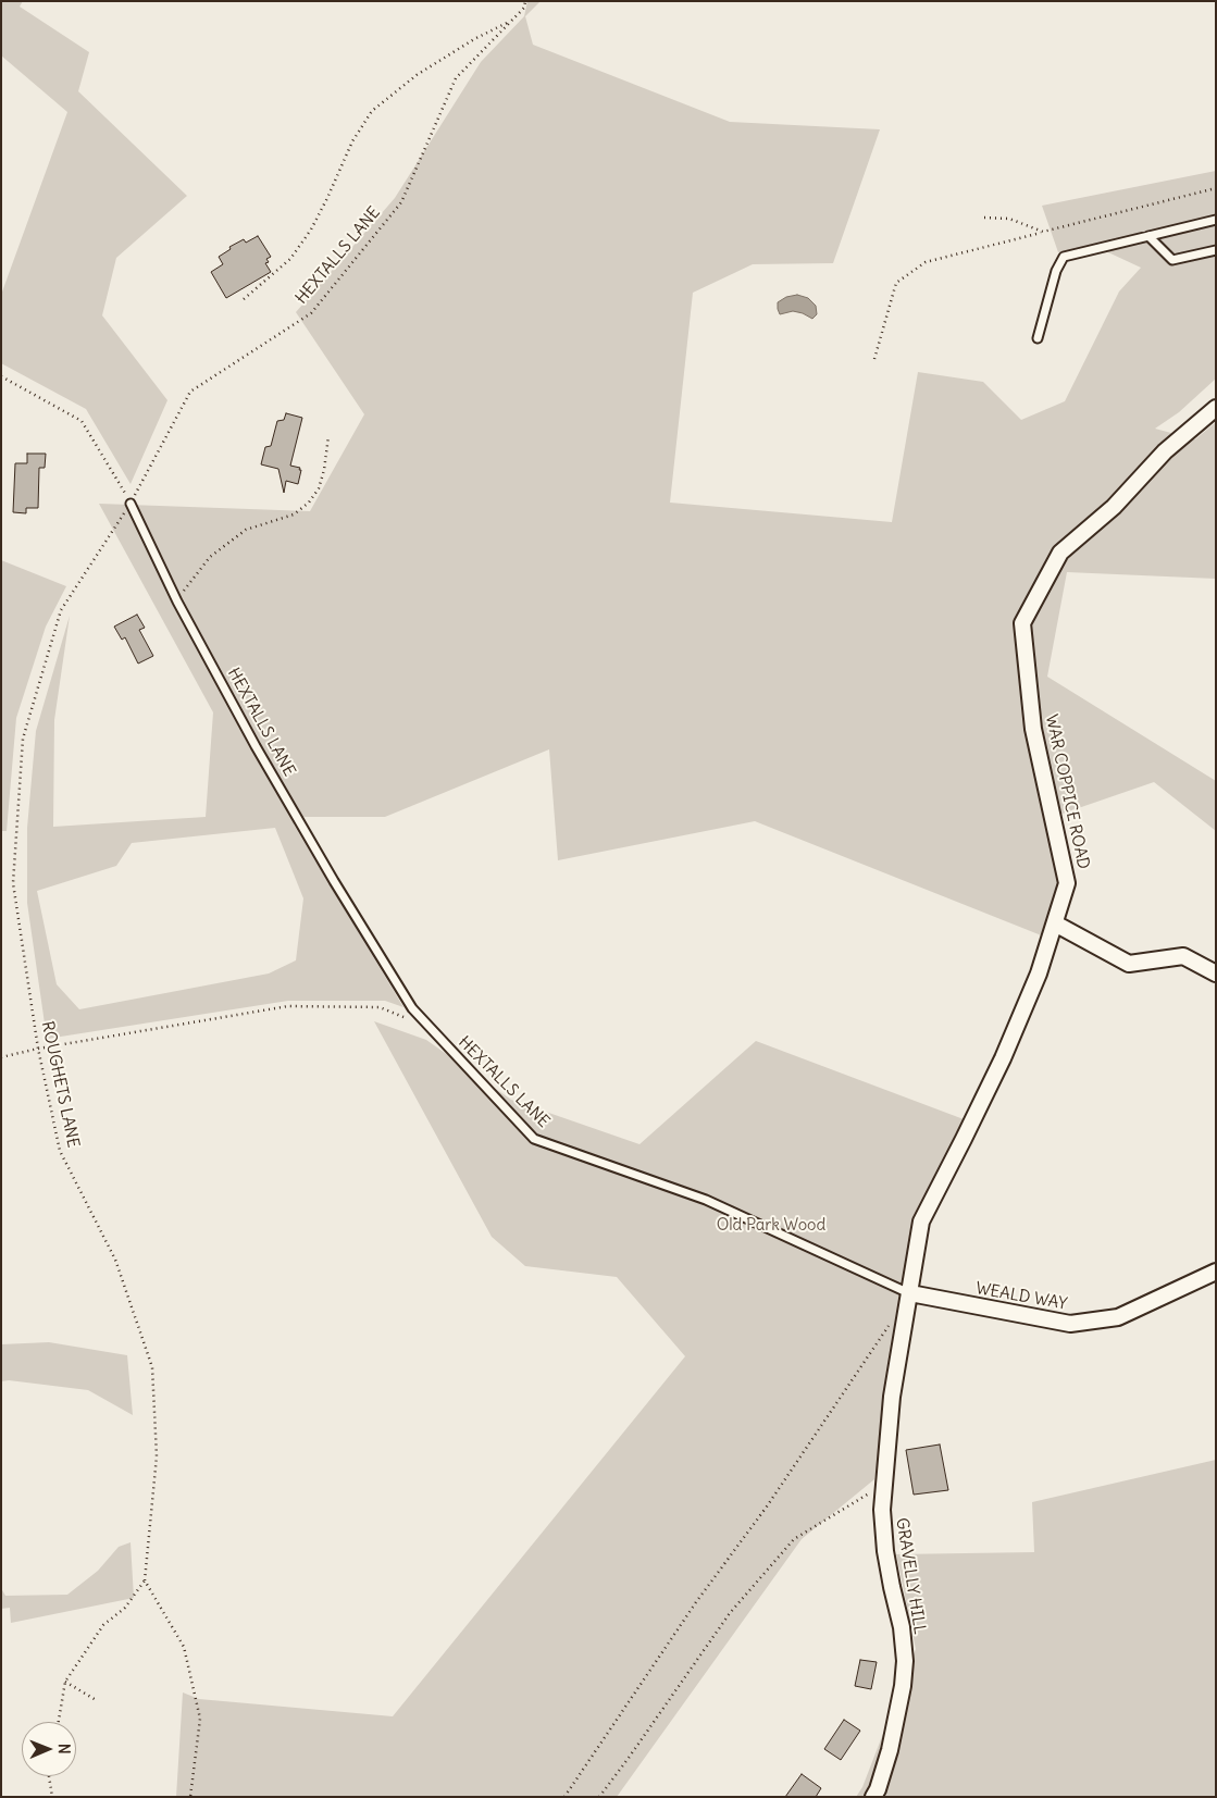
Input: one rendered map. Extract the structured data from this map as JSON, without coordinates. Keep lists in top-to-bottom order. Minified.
{"streets":{"street":["WAR COPPICE ROAD","WEALD WAY","GRAVELLY HILL"],"lane":["HEXTALLS LANE"],"path":["ROUGHETS LANE"]},"crossings":[["HEXTALLS LANE","WAR COPPICE ROAD"],["HEXTALLS LANE","ROUGHETS LANE"],["HEXTALLS LANE","WEALD WAY"],["HEXTALLS LANE","GRAVELLY HILL"],["WAR COPPICE ROAD","WEALD WAY"],["WAR COPPICE ROAD","GRAVELLY HILL"],["WEALD WAY","GRAVELLY HILL"]],"parks":["Old Park Wood"],"north":"right"}
